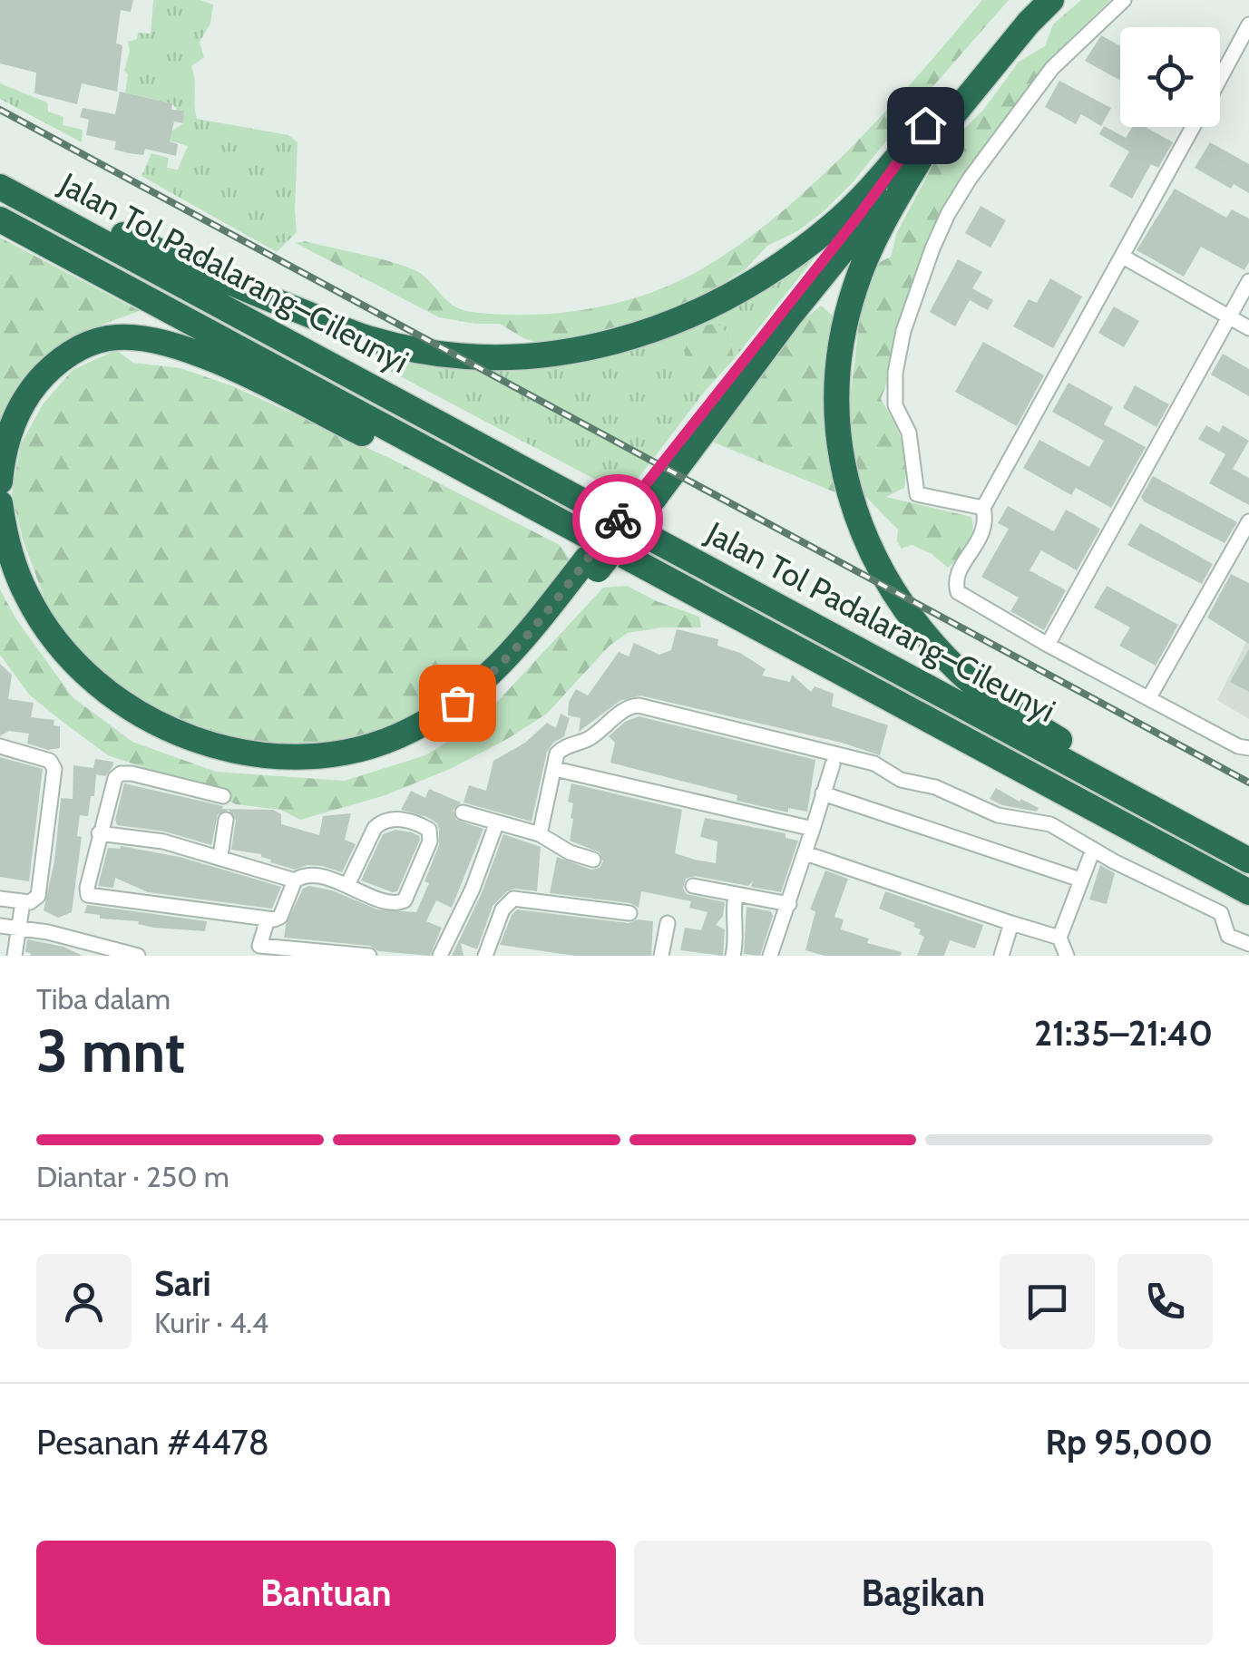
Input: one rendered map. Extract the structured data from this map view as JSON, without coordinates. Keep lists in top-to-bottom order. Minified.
{"streets":{"highway":["Jalan Tol Padalarang–Cileunyi"]},"page":{"heading":["3 mnt","Tiba dalam","21:35–21:40"],"panel":["Sari","Kurir · 4.4","Pesanan #4478","Rp 95,000"],"bar":"Diantar · 250 m","buttons":["Bantuan","Bagikan"]}}
